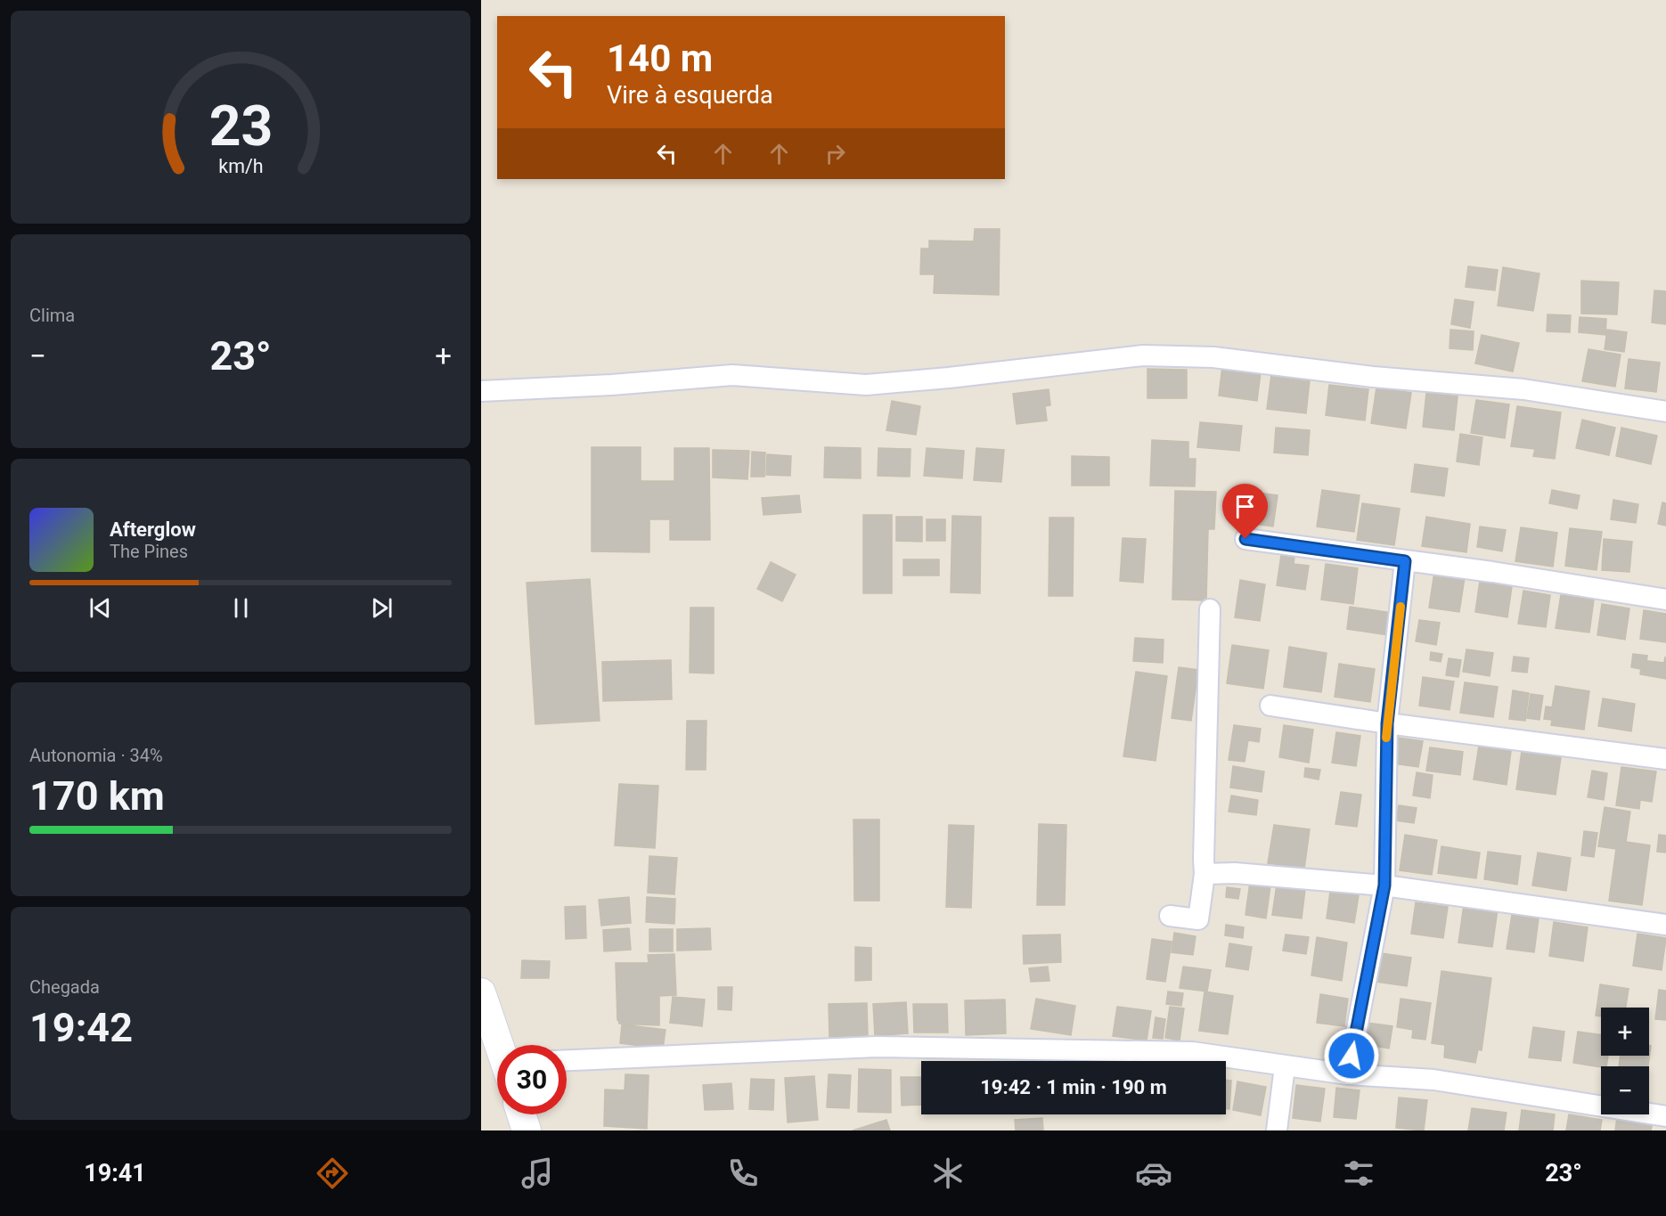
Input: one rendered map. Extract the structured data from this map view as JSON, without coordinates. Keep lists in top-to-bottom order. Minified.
{"page":{"turn":["140 m","Vire à esquerda"],"tile":["Clima",["Autonomia · 34%","170 km"],["Chegada","19:42"]],"heat":["−","23°","+"],"song":["Afterglow","The Pines"],"map_buttons":["+","−"],"limit":"30","trip":"19:42 · 1 min · 190 m","tabs":["19:41","23°"],"gauge":["23","km/h"]}}
